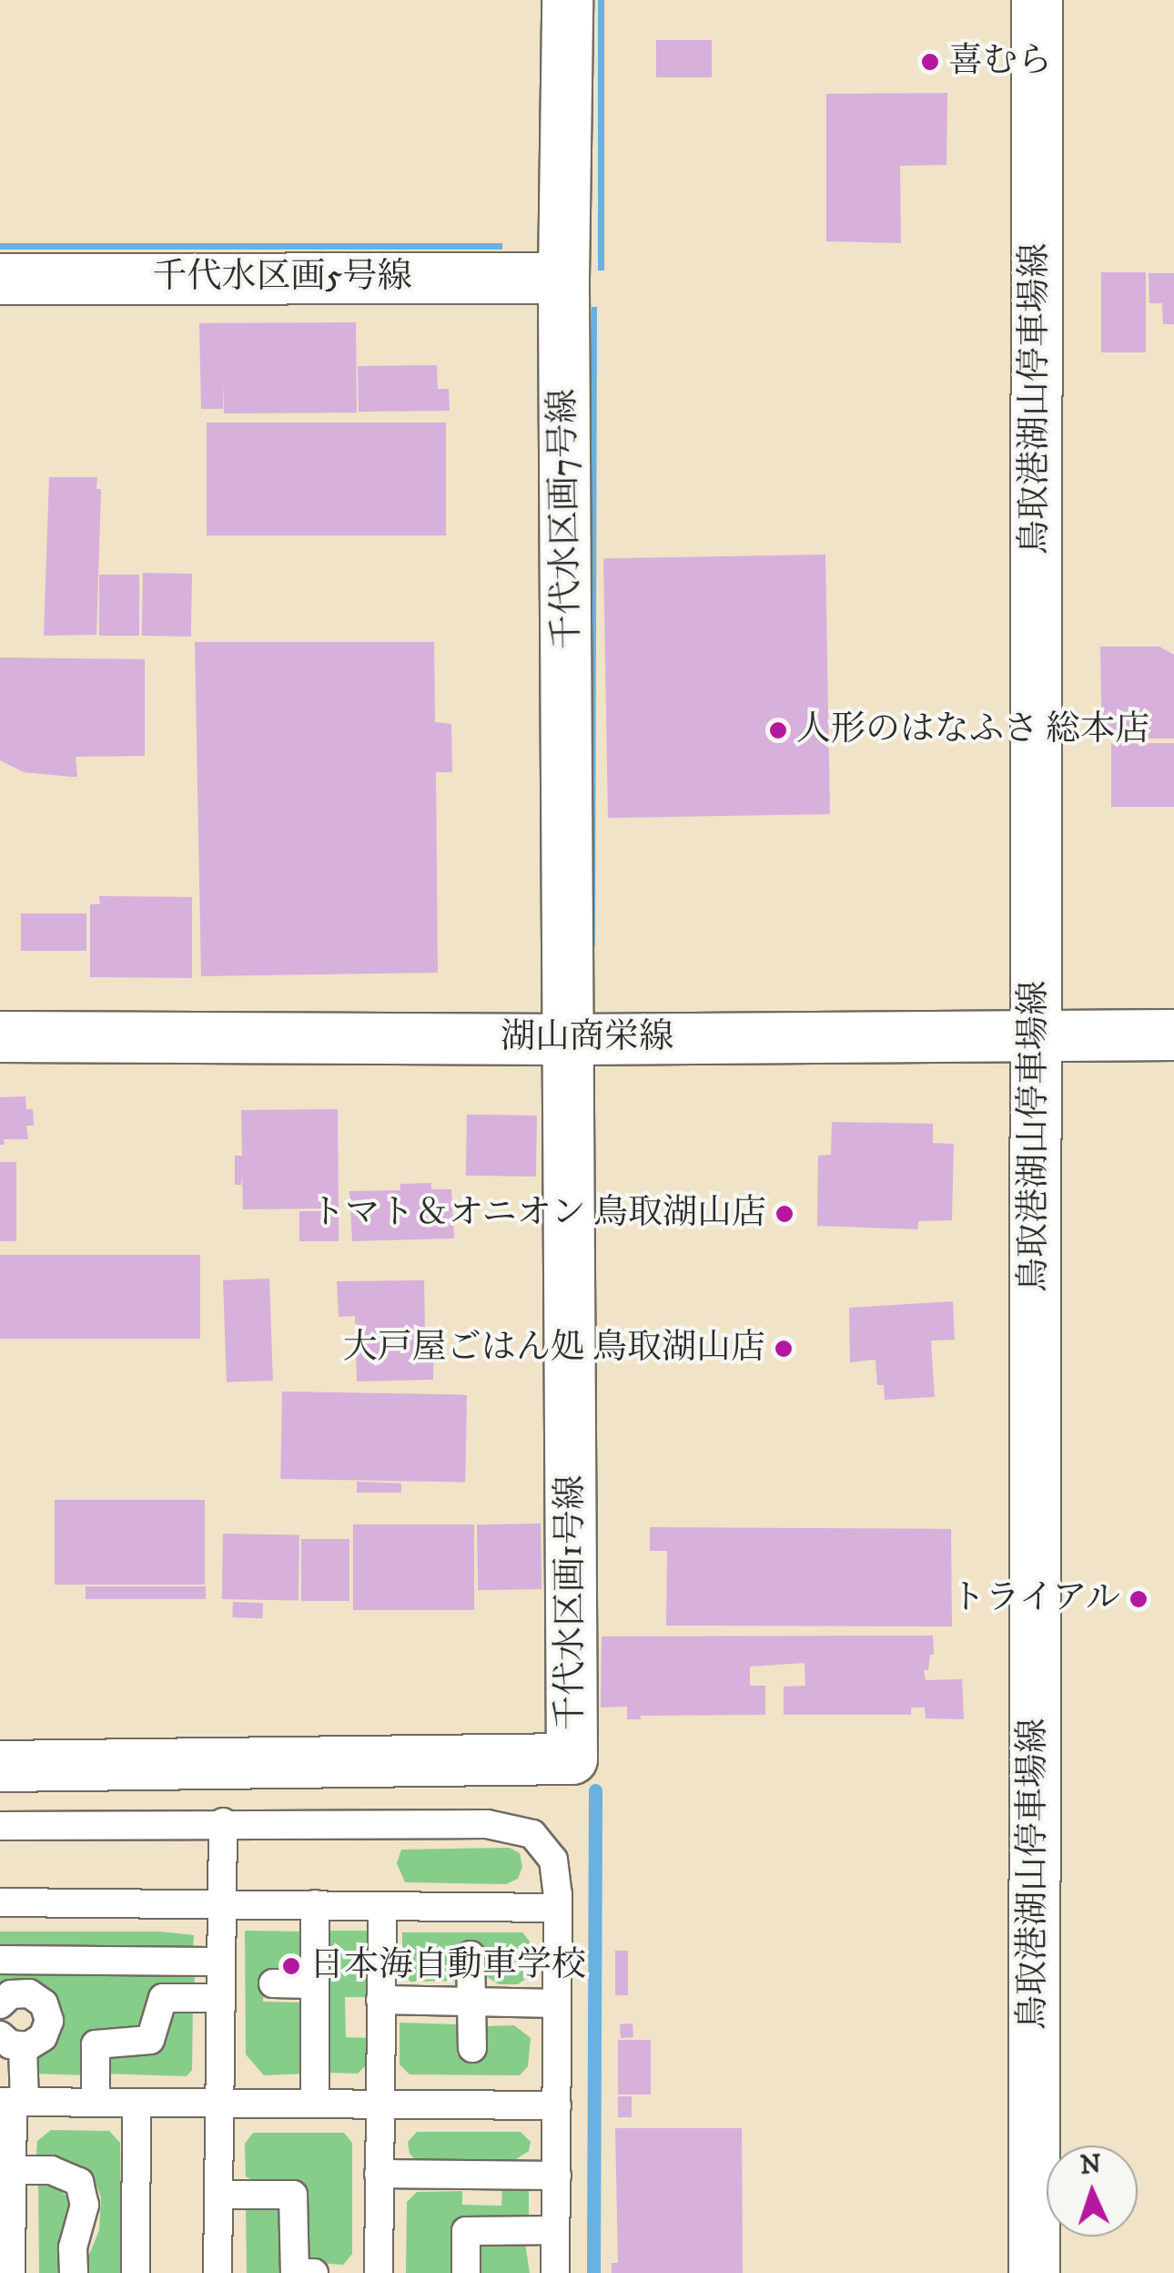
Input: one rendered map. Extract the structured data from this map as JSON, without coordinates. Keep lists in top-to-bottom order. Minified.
{"streets":{"street":["千代水区画5号線","鳥取港湖山停車場線","千代水区画7号線","湖山商栄線","千代水区画1号線"]},"crossings":[["千代水区画5号線","千代水区画7号線"],["鳥取港湖山停車場線","湖山商栄線"],["千代水区画7号線","湖山商栄線"],["千代水区画7号線","千代水区画1号線"],["湖山商栄線","千代水区画1号線"]],"places":["喜むら","人形のはなふさ 総本店","トマト＆オニオン 鳥取湖山店","大戸屋ごはん処 鳥取湖山店","トライアル","日本海自動車学校"],"north":"top"}
